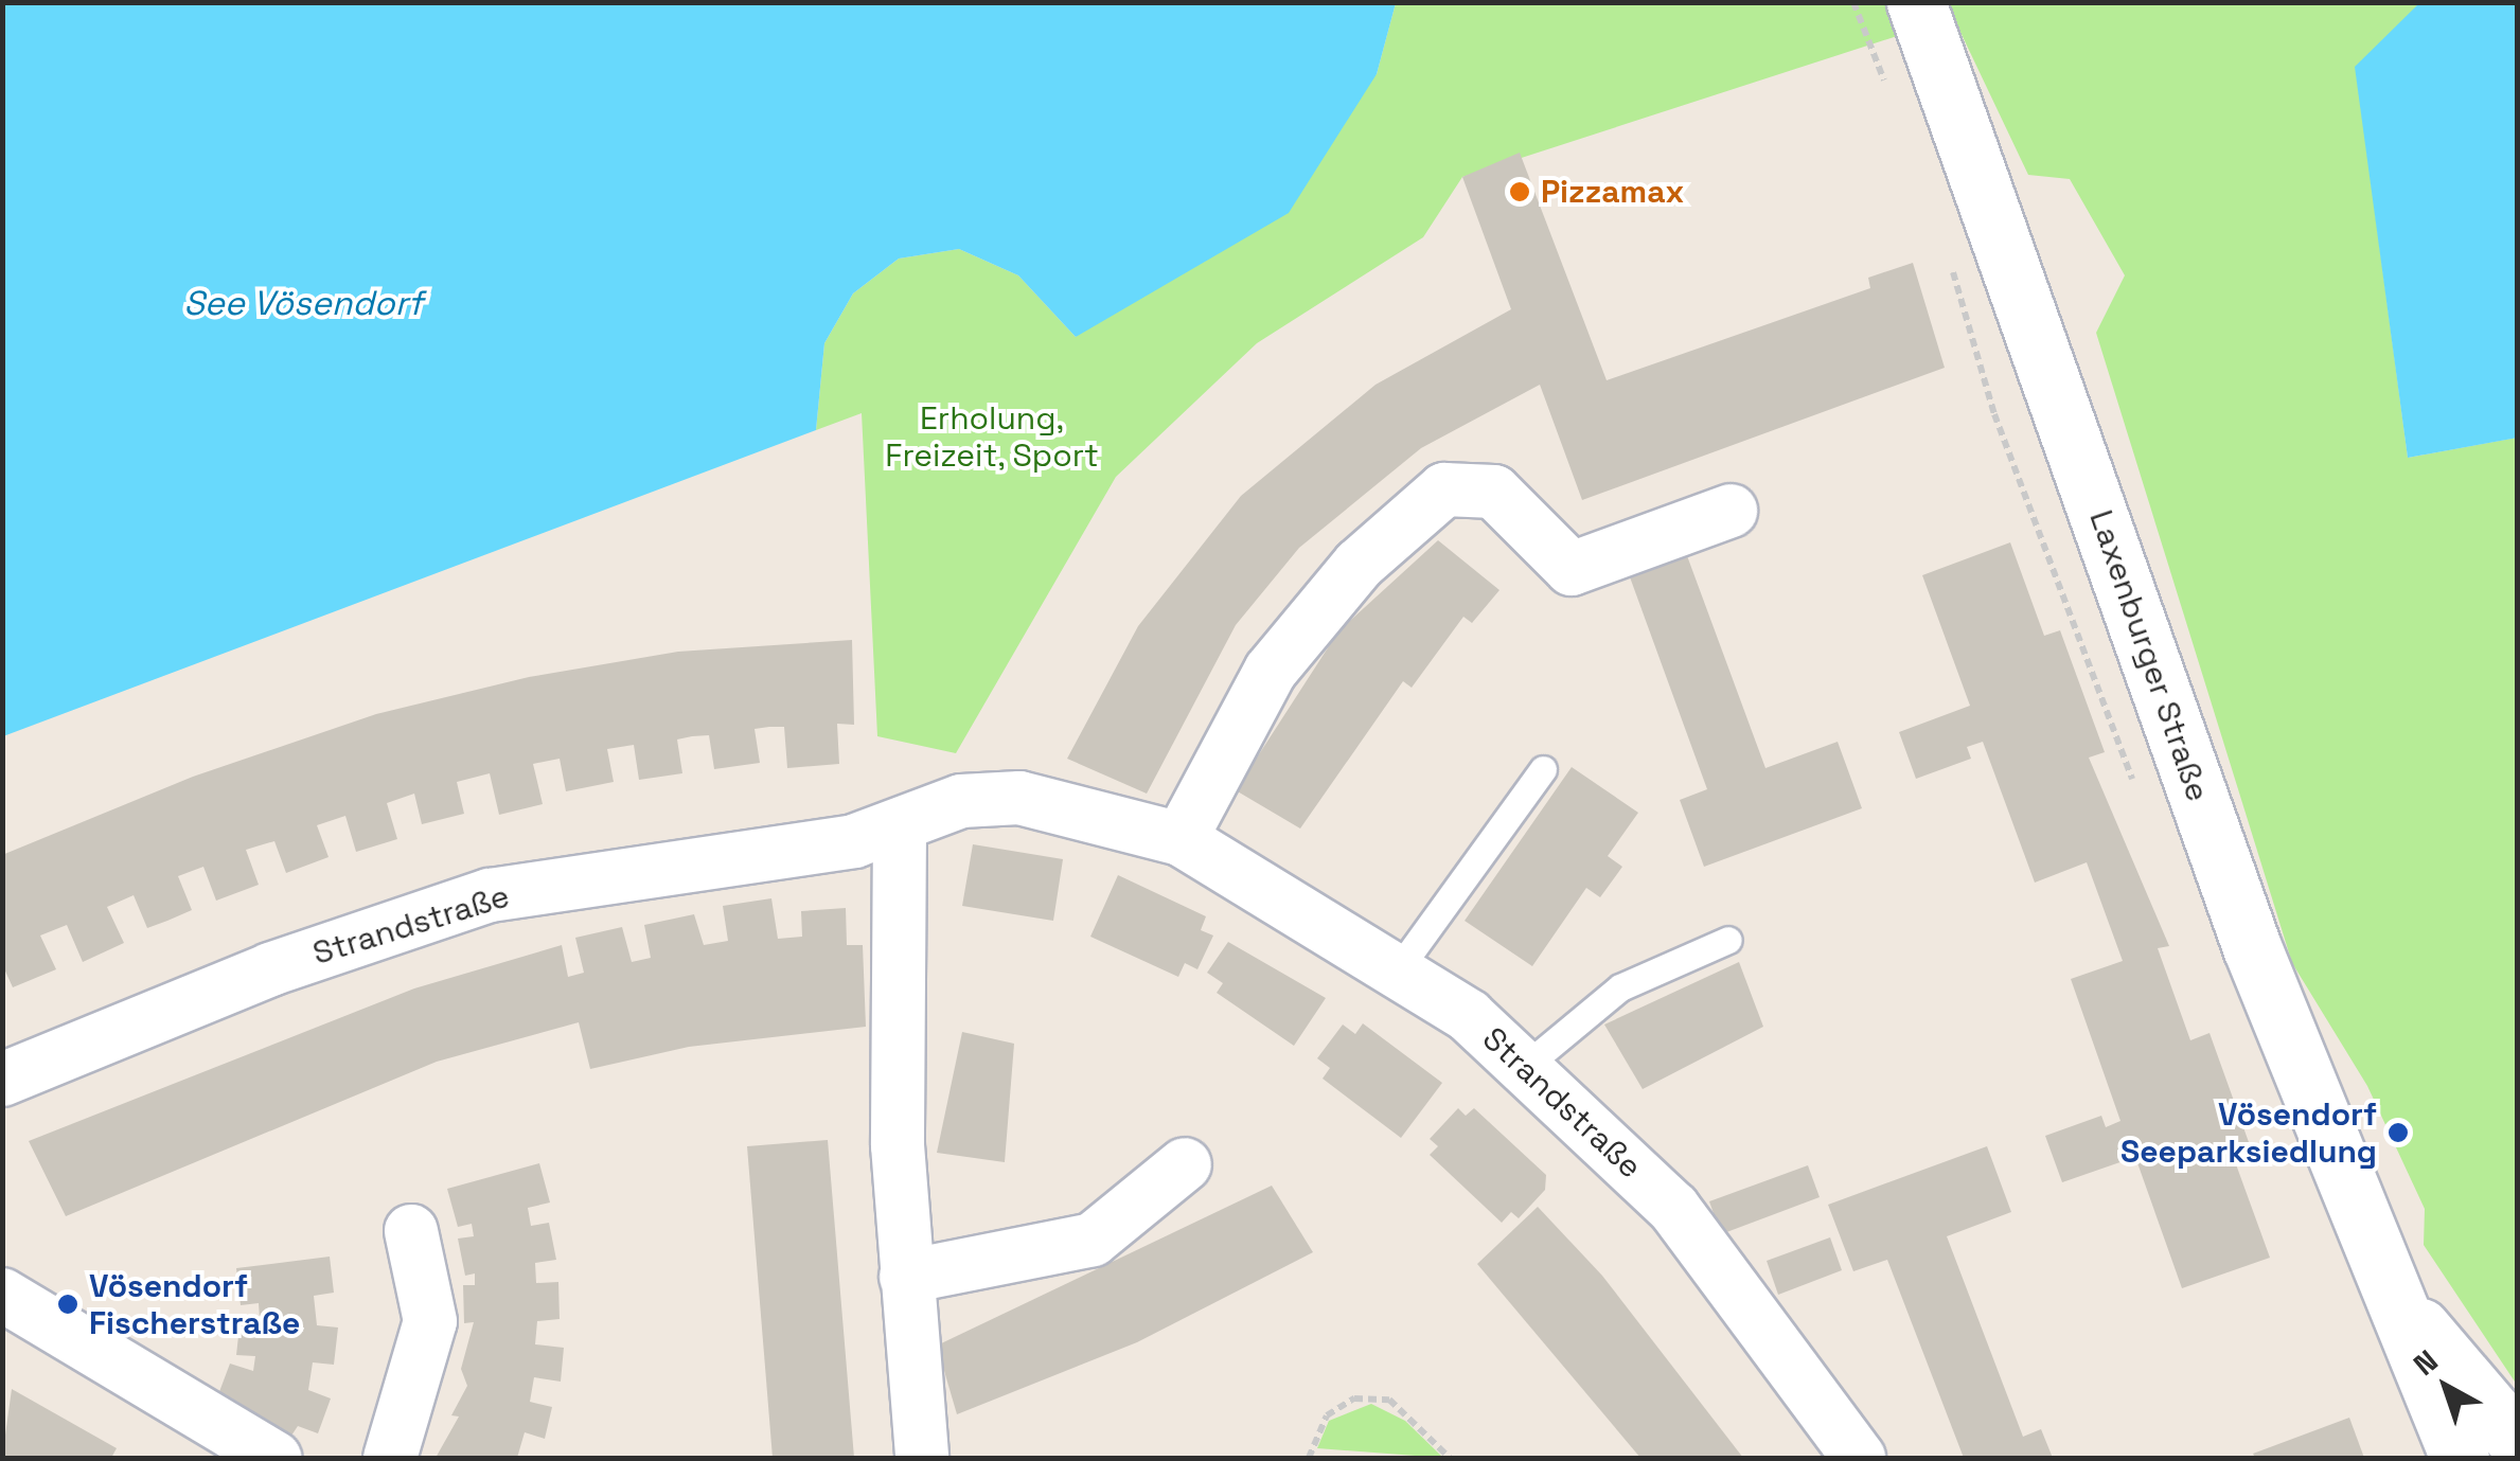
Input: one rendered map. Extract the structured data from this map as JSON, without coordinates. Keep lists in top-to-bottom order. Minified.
{"streets":{"main road":["Laxenburger Straße"],"street":["Strandstraße"]},"water":["See Vösendorf"],"parks":["Erholung, Freizeit, Sport"],"places":["Pizzamax","Vösendorf Seeparksiedlung","Vösendorf Fischerstraße"],"north":"top left"}
